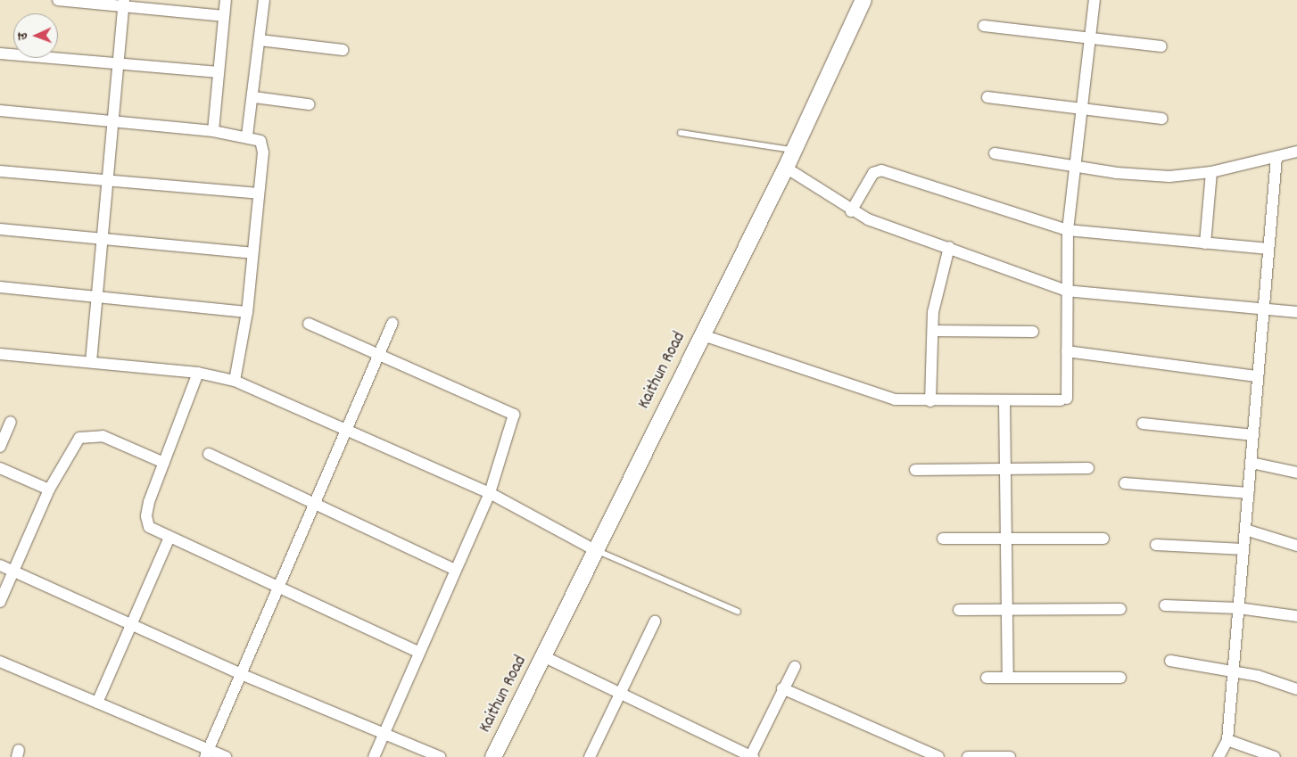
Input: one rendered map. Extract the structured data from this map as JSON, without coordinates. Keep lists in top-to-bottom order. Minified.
{"streets":{"street":["Kaithun Road"]},"north":"left"}
